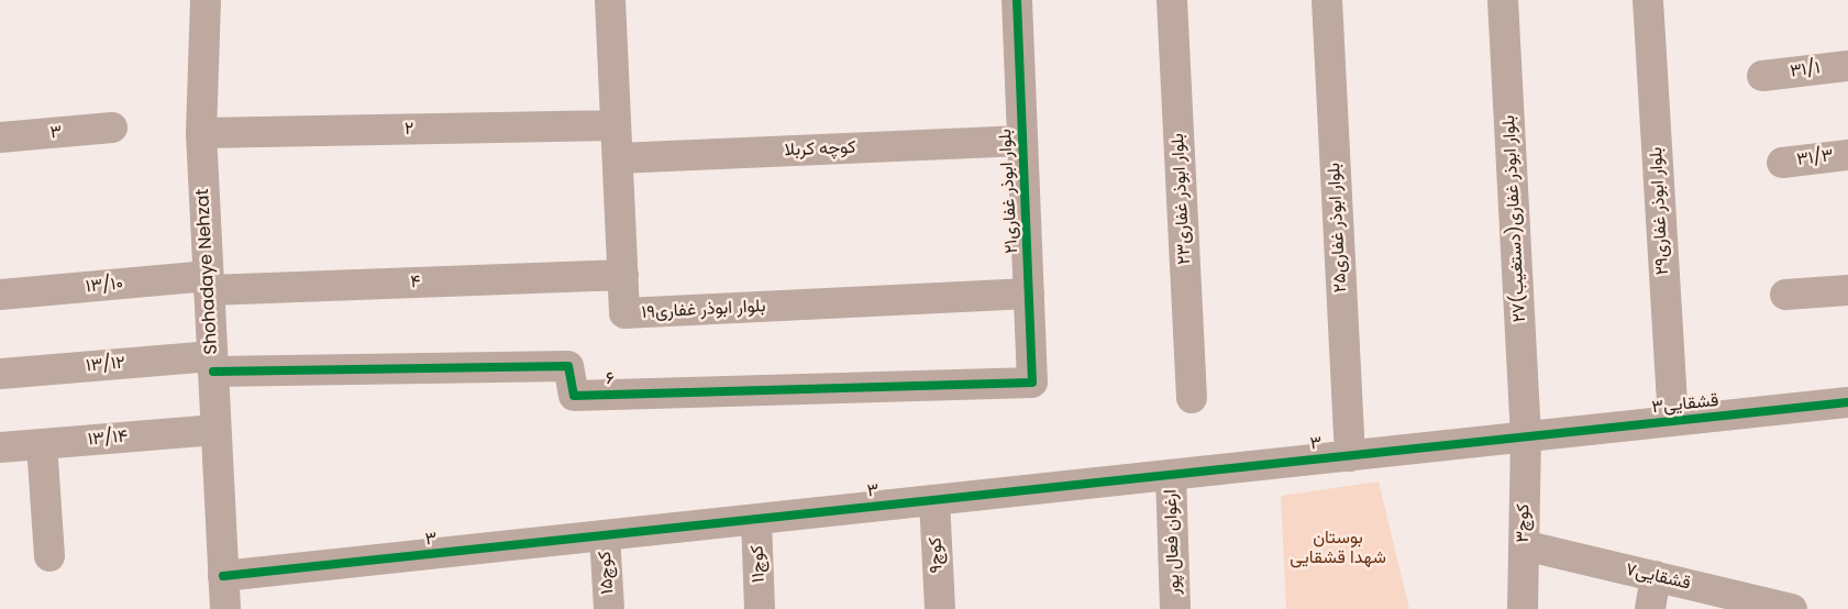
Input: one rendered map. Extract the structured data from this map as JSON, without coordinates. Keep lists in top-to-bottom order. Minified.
{"streets":{"street":["۳۱/۱","۲","۳","کوچه کربلا","۳۱/۳","۲۱بلوار ابوذر غفاری","بلوار ابوذر غفاری۲۳","بلوار ابوذر غفاری۲۹","۲۷بلوار ابوذر غفاری(دستغیب)","بلوار ابوذر غفاری۲۵","Shohadaye Nehzat","۴","۱۳/۱۰","بلوار ابوذر غفاری۱۹","۱۳/۱۲","۶","۳قشقایی","۱۳/۱۴","۳کوچ","ارغوان فعال پور","۹کوچ","۱۱کوچ","۱۵کوچ","۷قشقایی"]},"crossings":[["۲","Shohadaye Nehzat"],["۲","بلوار ابوذر غفاری۱۹"],["۳","۲۷بلوار ابوذر غفاری(دستغیب)"],["۳","بلوار ابوذر غفاری۲۵"],["۳","Shohadaye Nehzat"],["۳","۳قشقایی"],["۳","۳کوچ"],["۳","ارغوان فعال پور"],["۳","۹کوچ"],["۳","۱۱کوچ"],["۳","۱۵کوچ"],["کوچه کربلا","۲۱بلوار ابوذر غفاری"],["کوچه کربلا","بلوار ابوذر غفاری۱۹"],["۲۱بلوار ابوذر غفاری","بلوار ابوذر غفاری۱۹"],["۲۱بلوار ابوذر غفاری","۶"],["بلوار ابوذر غفاری۲۹","۳قشقایی"],["۲۷بلوار ابوذر غفاری(دستغیب)","۳قشقایی"],["۲۷بلوار ابوذر غفاری(دستغیب)","۳کوچ"],["Shohadaye Nehzat","۴"],["Shohadaye Nehzat","۱۳/۱۰"],["Shohadaye Nehzat","۱۳/۱۲"],["Shohadaye Nehzat","۶"],["Shohadaye Nehzat","۱۳/۱۴"],["۴","۱۳/۱۰"],["۴","بلوار ابوذر غفاری۱۹"],["۱۳/۱۲","۶"],["۳قشقایی","۳کوچ"],["۳کوچ","۷قشقایی"]],"parks":["بوستان شهدا قشقایی"]}
